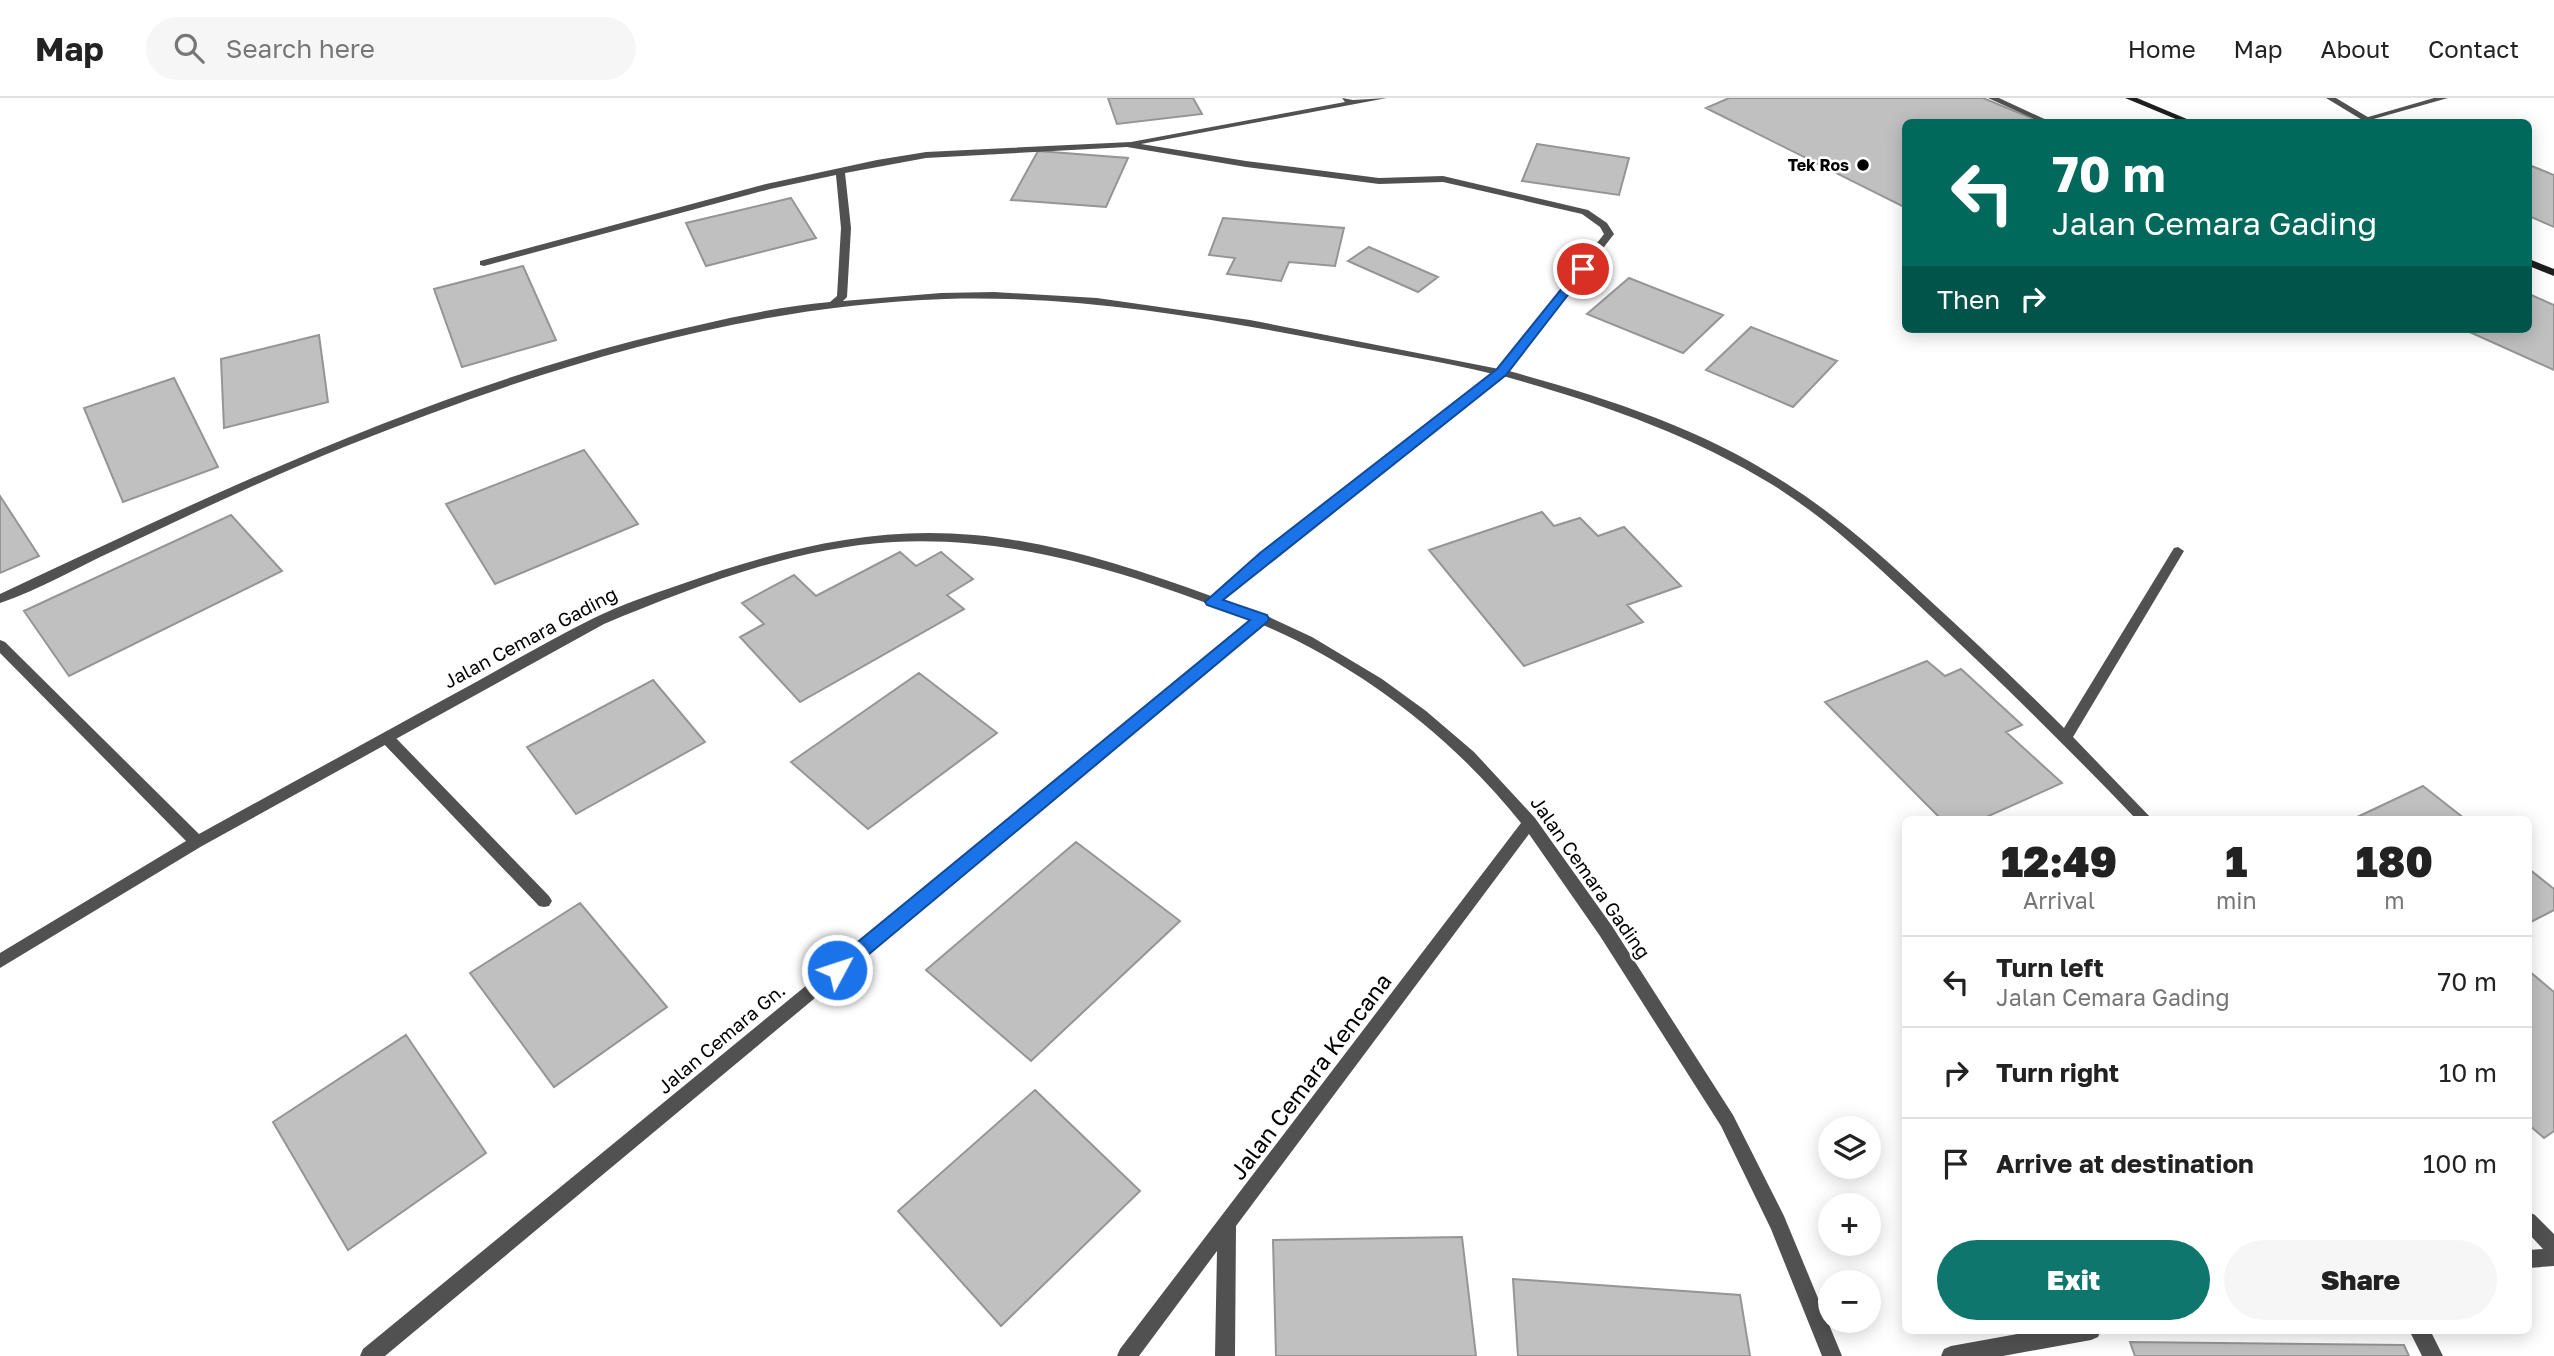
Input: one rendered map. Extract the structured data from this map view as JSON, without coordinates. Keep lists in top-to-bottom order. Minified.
{"streets":{"street":["Jalan Cemara Gading","Jalan Cemara Gn.","Jalan Cemara Kencana"]},"crossings":[["Jalan Cemara Gading","Jalan Cemara Gn."],["Jalan Cemara Gading","Jalan Cemara Kencana"]],"places":["Tek Ros"],"page":{"header":"Map","search":"Search here","nav":["Home","Map","About","Contact"],"turn":["70 m","Jalan Cemara Gading"],"then":"Then","eta":["12:49","Arrival","1","min","180","m"],"list":[{"name":"Turn left","note":"Jalan Cemara Gading","value":"70 m"},{"name":"Turn right","value":"10 m"},{"name":"Arrive at destination","value":"100 m"}],"map_buttons":["+","−"],"buttons":["Exit","Share"]}}
